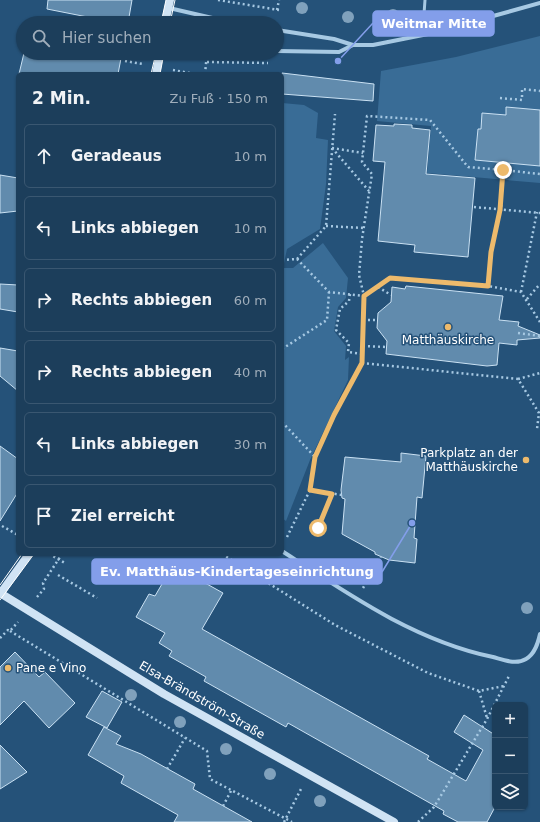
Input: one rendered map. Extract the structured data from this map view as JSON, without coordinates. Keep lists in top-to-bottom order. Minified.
{"streets":{"street":["Elsa-Brändström-Straße"]},"places":["Weitmar Mitte","Matthäuskirche","Parkplatz an der Matthäuskirche","Ev. Matthäus-Kindertageseinrichtung","Pane e Vino"],"page":{"search":"Hier suchen","heading":["2 Min.","Zu Fuß · 150 m"],"list":[["Geradeaus","10 m"],["Links abbiegen","10 m"],["Rechts abbiegen","60 m"],["Rechts abbiegen","40 m"],["Links abbiegen","30 m"],"Ziel erreicht"],"map_buttons":["+","−"]}}
